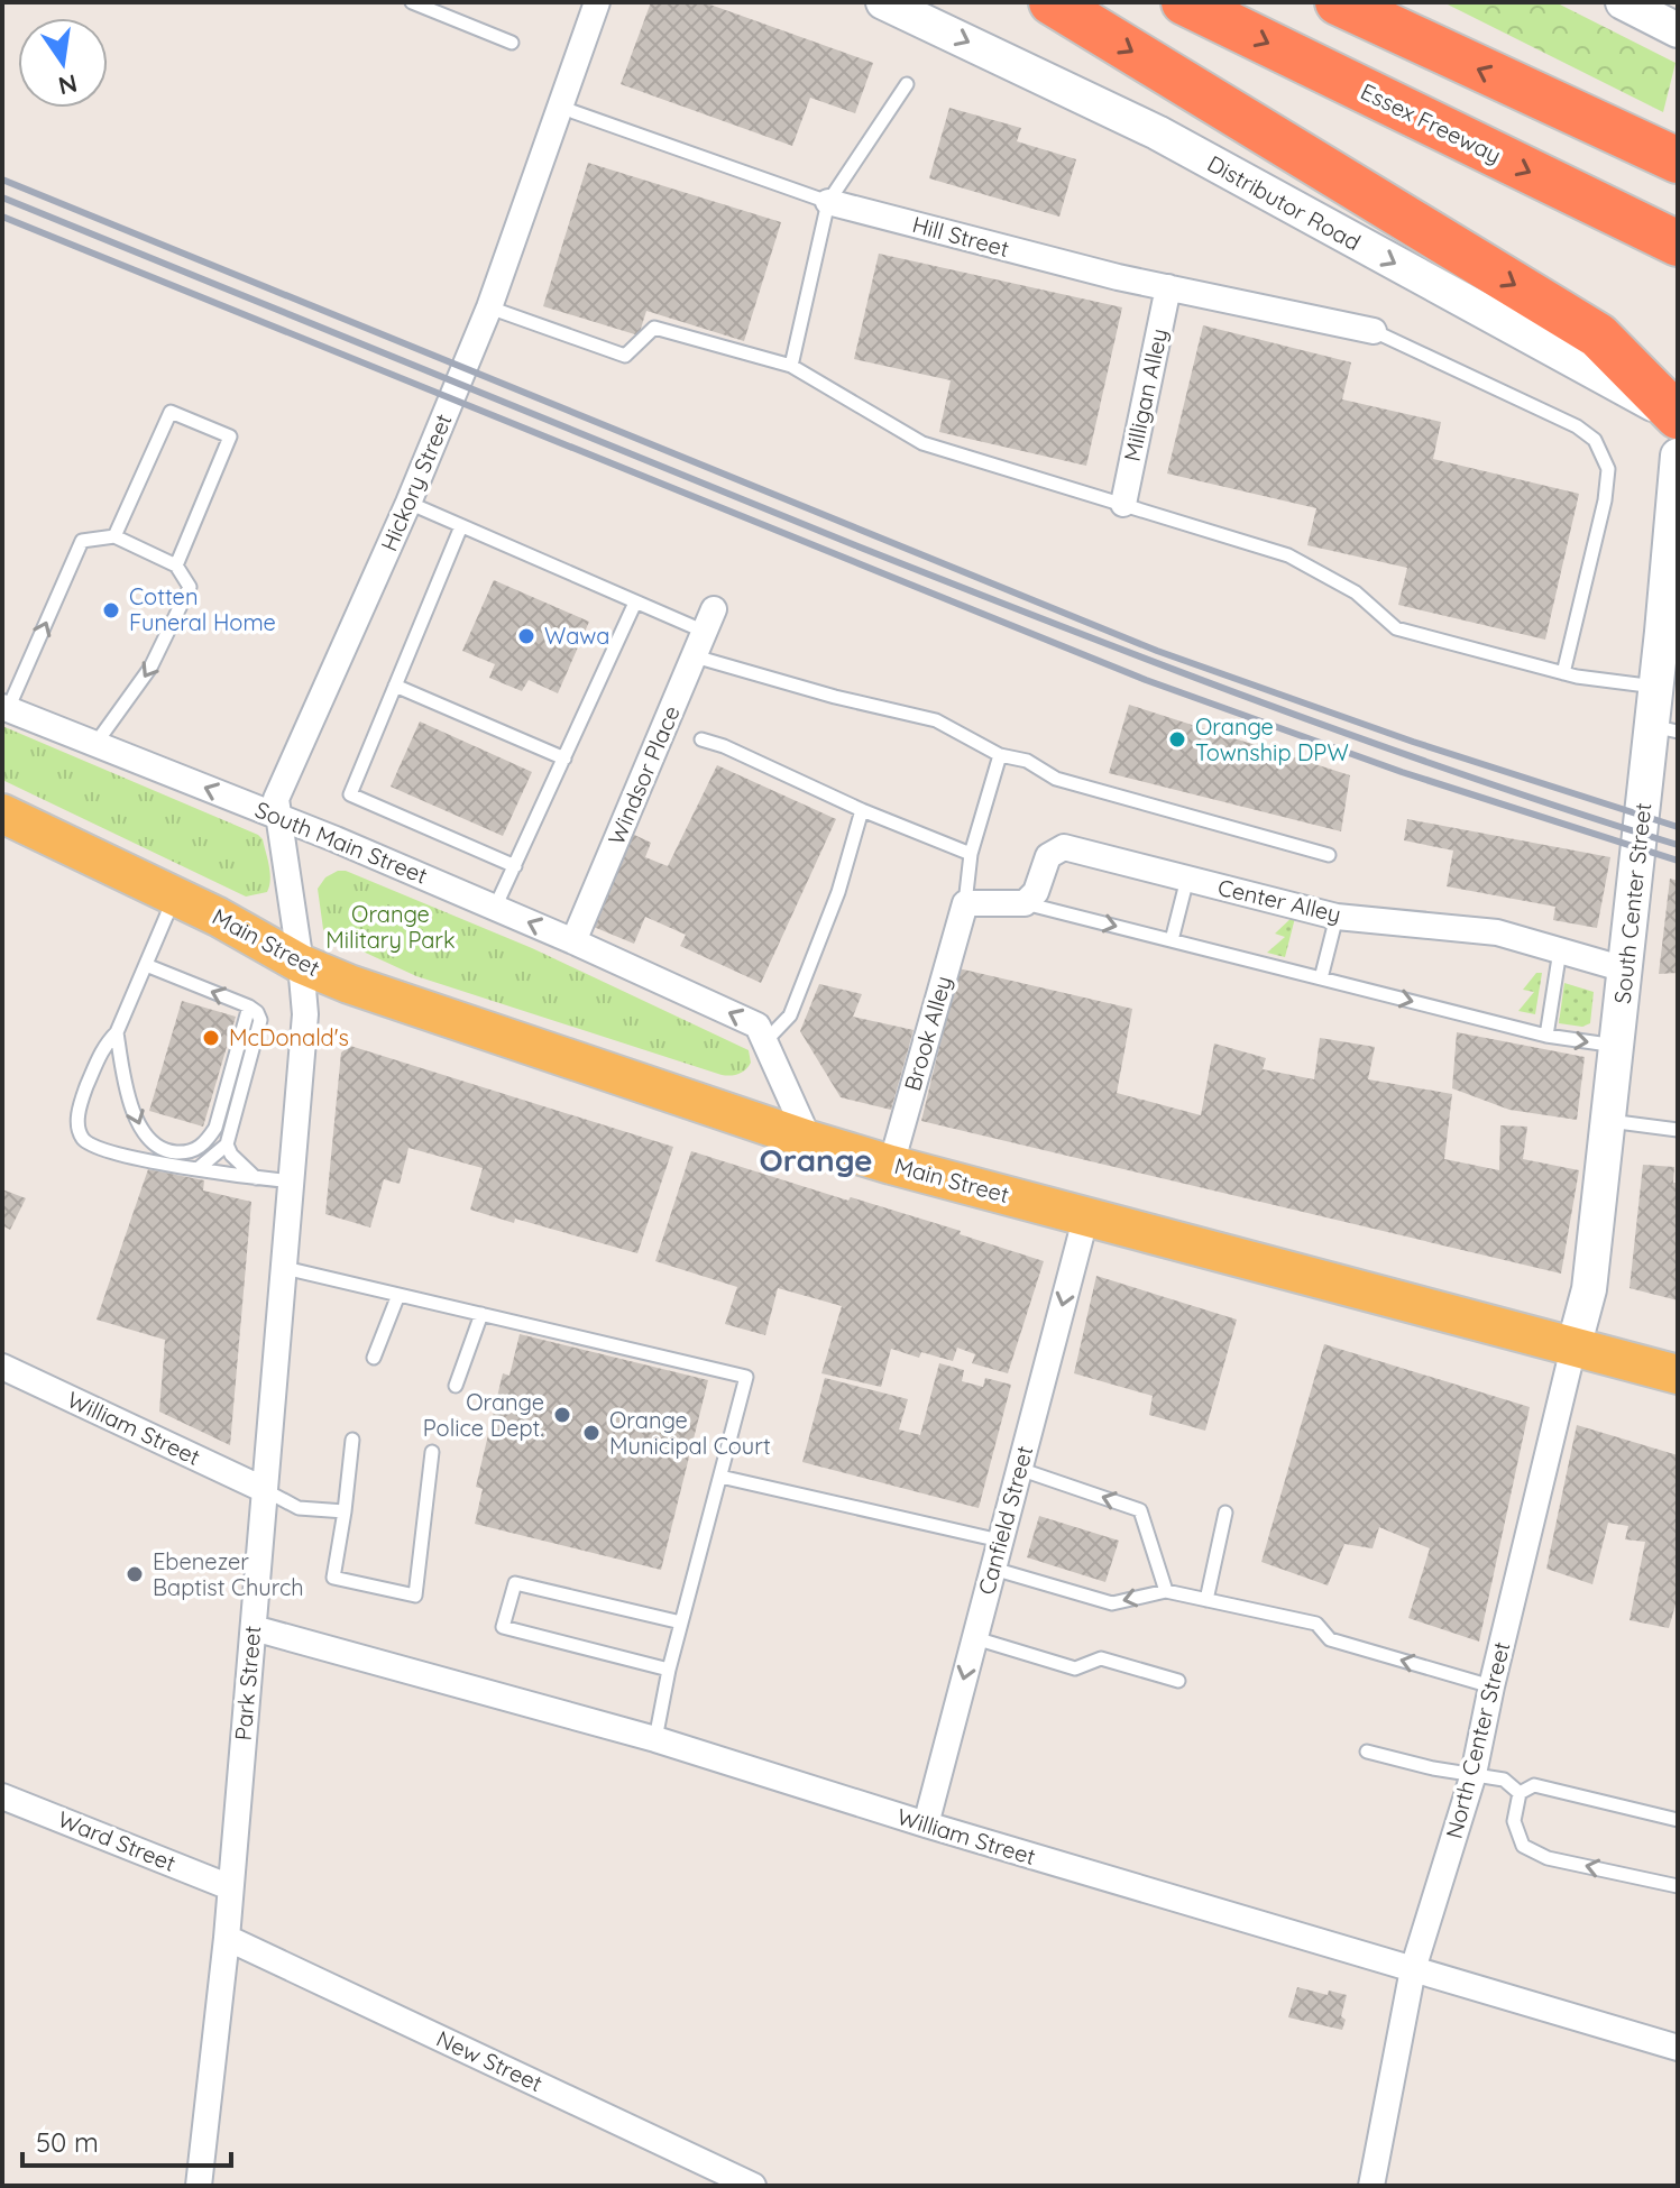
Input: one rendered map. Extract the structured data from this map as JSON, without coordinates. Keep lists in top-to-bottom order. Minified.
{"streets":{"highway":["Essex Freeway"],"main road":["Distributor Road","South Center Street","Main Street"],"street":["Hill Street","Milligan Alley","Hickory Street","Windsor Place","South Main Street","Center Alley","Brook Alley","William Street","Canfield Street","Park Street","North Center Street","Ward Street","New Street"]},"crossings":[["Hill Street","Milligan Alley"],["Hill Street","Hickory Street"],["Hickory Street","South Main Street"],["Hickory Street","Main Street"],["Hickory Street","Park Street"],["Windsor Place","South Main Street"],["South Main Street","Main Street"],["Center Alley","South Center Street"],["South Center Street","Main Street"],["South Center Street","North Center Street"],["Main Street","Brook Alley"],["Main Street","Canfield Street"],["Main Street","Park Street"],["Main Street","North Center Street"],["William Street","Canfield Street"],["William Street","Park Street"],["William Street","North Center Street"],["Park Street","Ward Street"],["Park Street","New Street"]],"one_way":["Distributor Road","South Main Street","Canfield Street"],"districts":["Orange"],"parks":["Orange Military Park"],"places":["Cotten Funeral Home","Wawa","Orange Township DPW","McDonald's","Orange Police Dept.","Orange Municipal Court","Ebenezer Baptist Church"],"scale_bar":"50 m","north":"bottom"}
